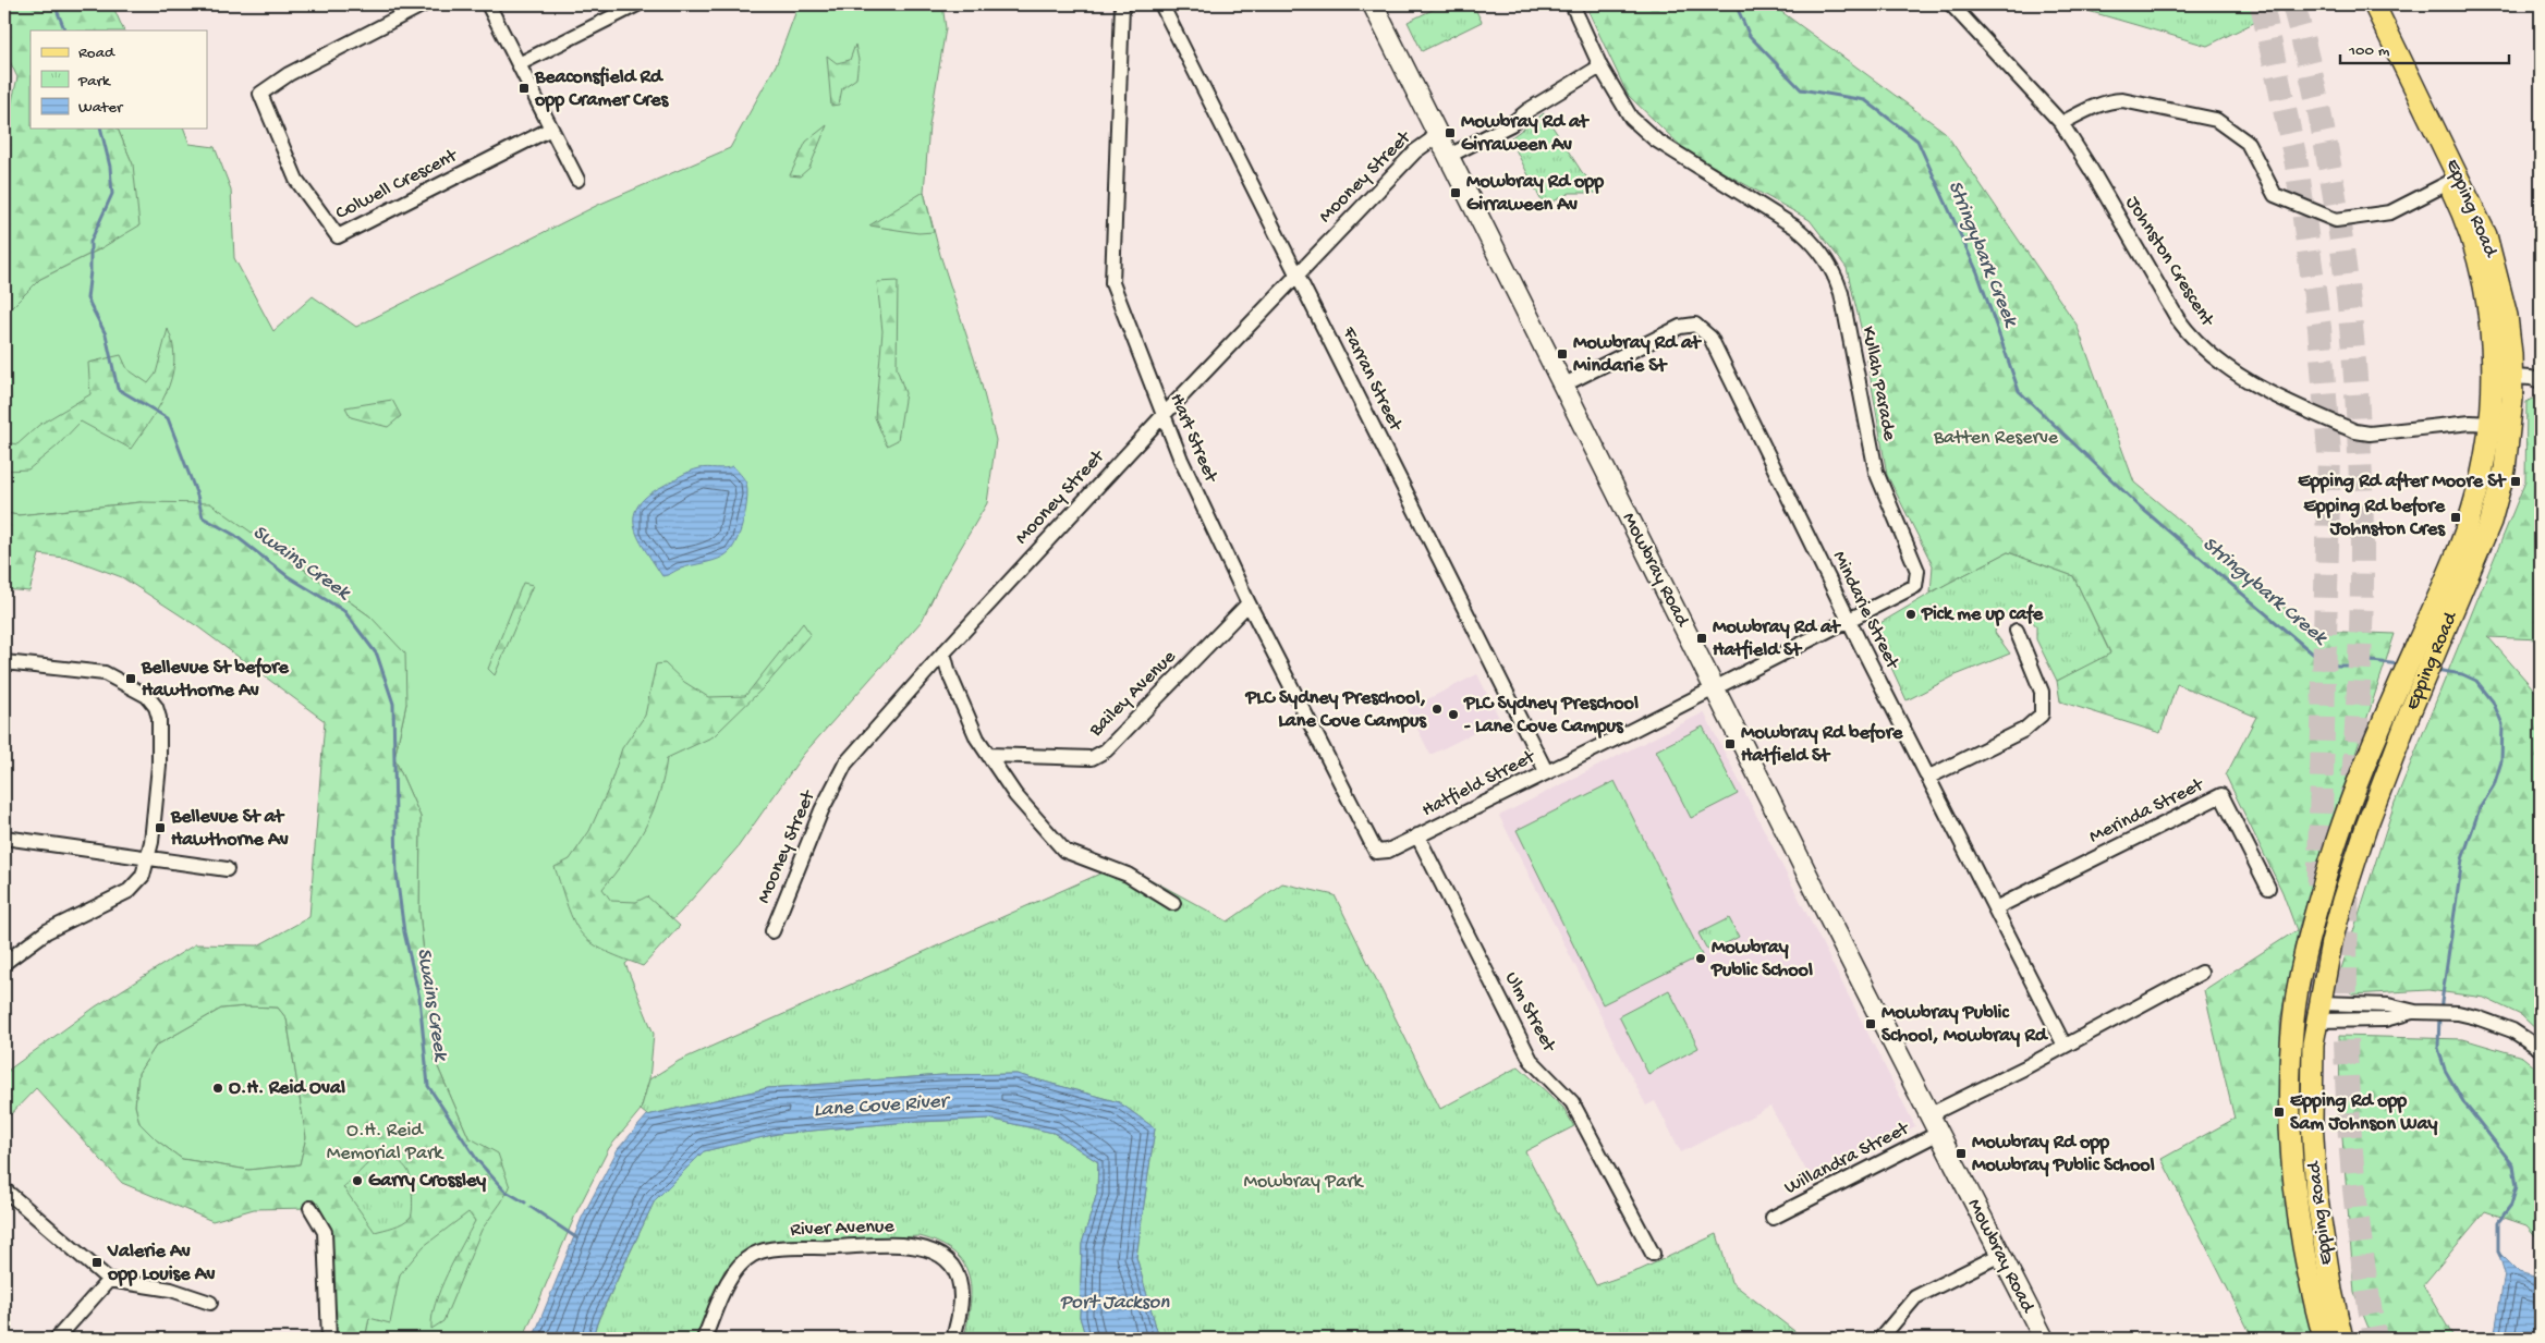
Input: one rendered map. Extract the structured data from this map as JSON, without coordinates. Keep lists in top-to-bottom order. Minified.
{"streets":{"main road":["Epping Road","Mowbray Road"],"street":["Mooney Street","Colwell Crescent","Johnston Crescent","Farran Street","Kullah Parade","Hart Street","Mindarie Street","Bailey Avenue","Hatfield Street","Merinda Street","Ulm Street","Willandra Street","River Avenue"]},"crossings":[["Mooney Street","Farran Street"],["Mooney Street","Hart Street"],["Mooney Street","Mowbray Road"],["Epping Road","Johnston Crescent"],["Farran Street","Hatfield Street"],["Kullah Parade","Mowbray Road"],["Kullah Parade","Mindarie Street"],["Kullah Parade","Hatfield Street"],["Hart Street","Bailey Avenue"],["Hart Street","Hatfield Street"],["Mowbray Road","Mindarie Street"],["Mowbray Road","Hatfield Street"],["Mowbray Road","Willandra Street"],["Mindarie Street","Merinda Street"],["Mindarie Street","Willandra Street"],["Hatfield Street","Ulm Street"]],"water":["Stringybark Creek","Swains Creek","Lane Cove River","Port Jackson"],"parks":["Batten Reserve","O.H. Reid Memorial Park","Mowbray Park"],"places":{"transit":["Beaconsfield Rd opp Cramer Cres","Mowbray Rd at Girraween Av","Mowbray Rd opp Girraween Av","Mowbray Rd at Mindarie St","Epping Rd after Moore St","Epping Rd before Johnston Cres","Mowbray Rd at Hatfield St","Bellevue St before Hawthorne Av","Mowbray Rd before Hatfield St","Bellevue St at Hawthorne Av","Mowbray Public School, Mowbray Rd","Epping Rd opp Sam Johnson Way","Mowbray Rd opp Mowbray Public School","Valerie Av opp Louise Av"],"other":["Pick me up cafe","PLC Sydney Preschool, Lane Cove Campus","PLC Sydney Preschool - Lane Cove Campus","Mowbray Public School","O.H. Reid Oval","Garry Crossley"]},"legend":["Road","Park","Water"],"scale_bar":"100 m"}
